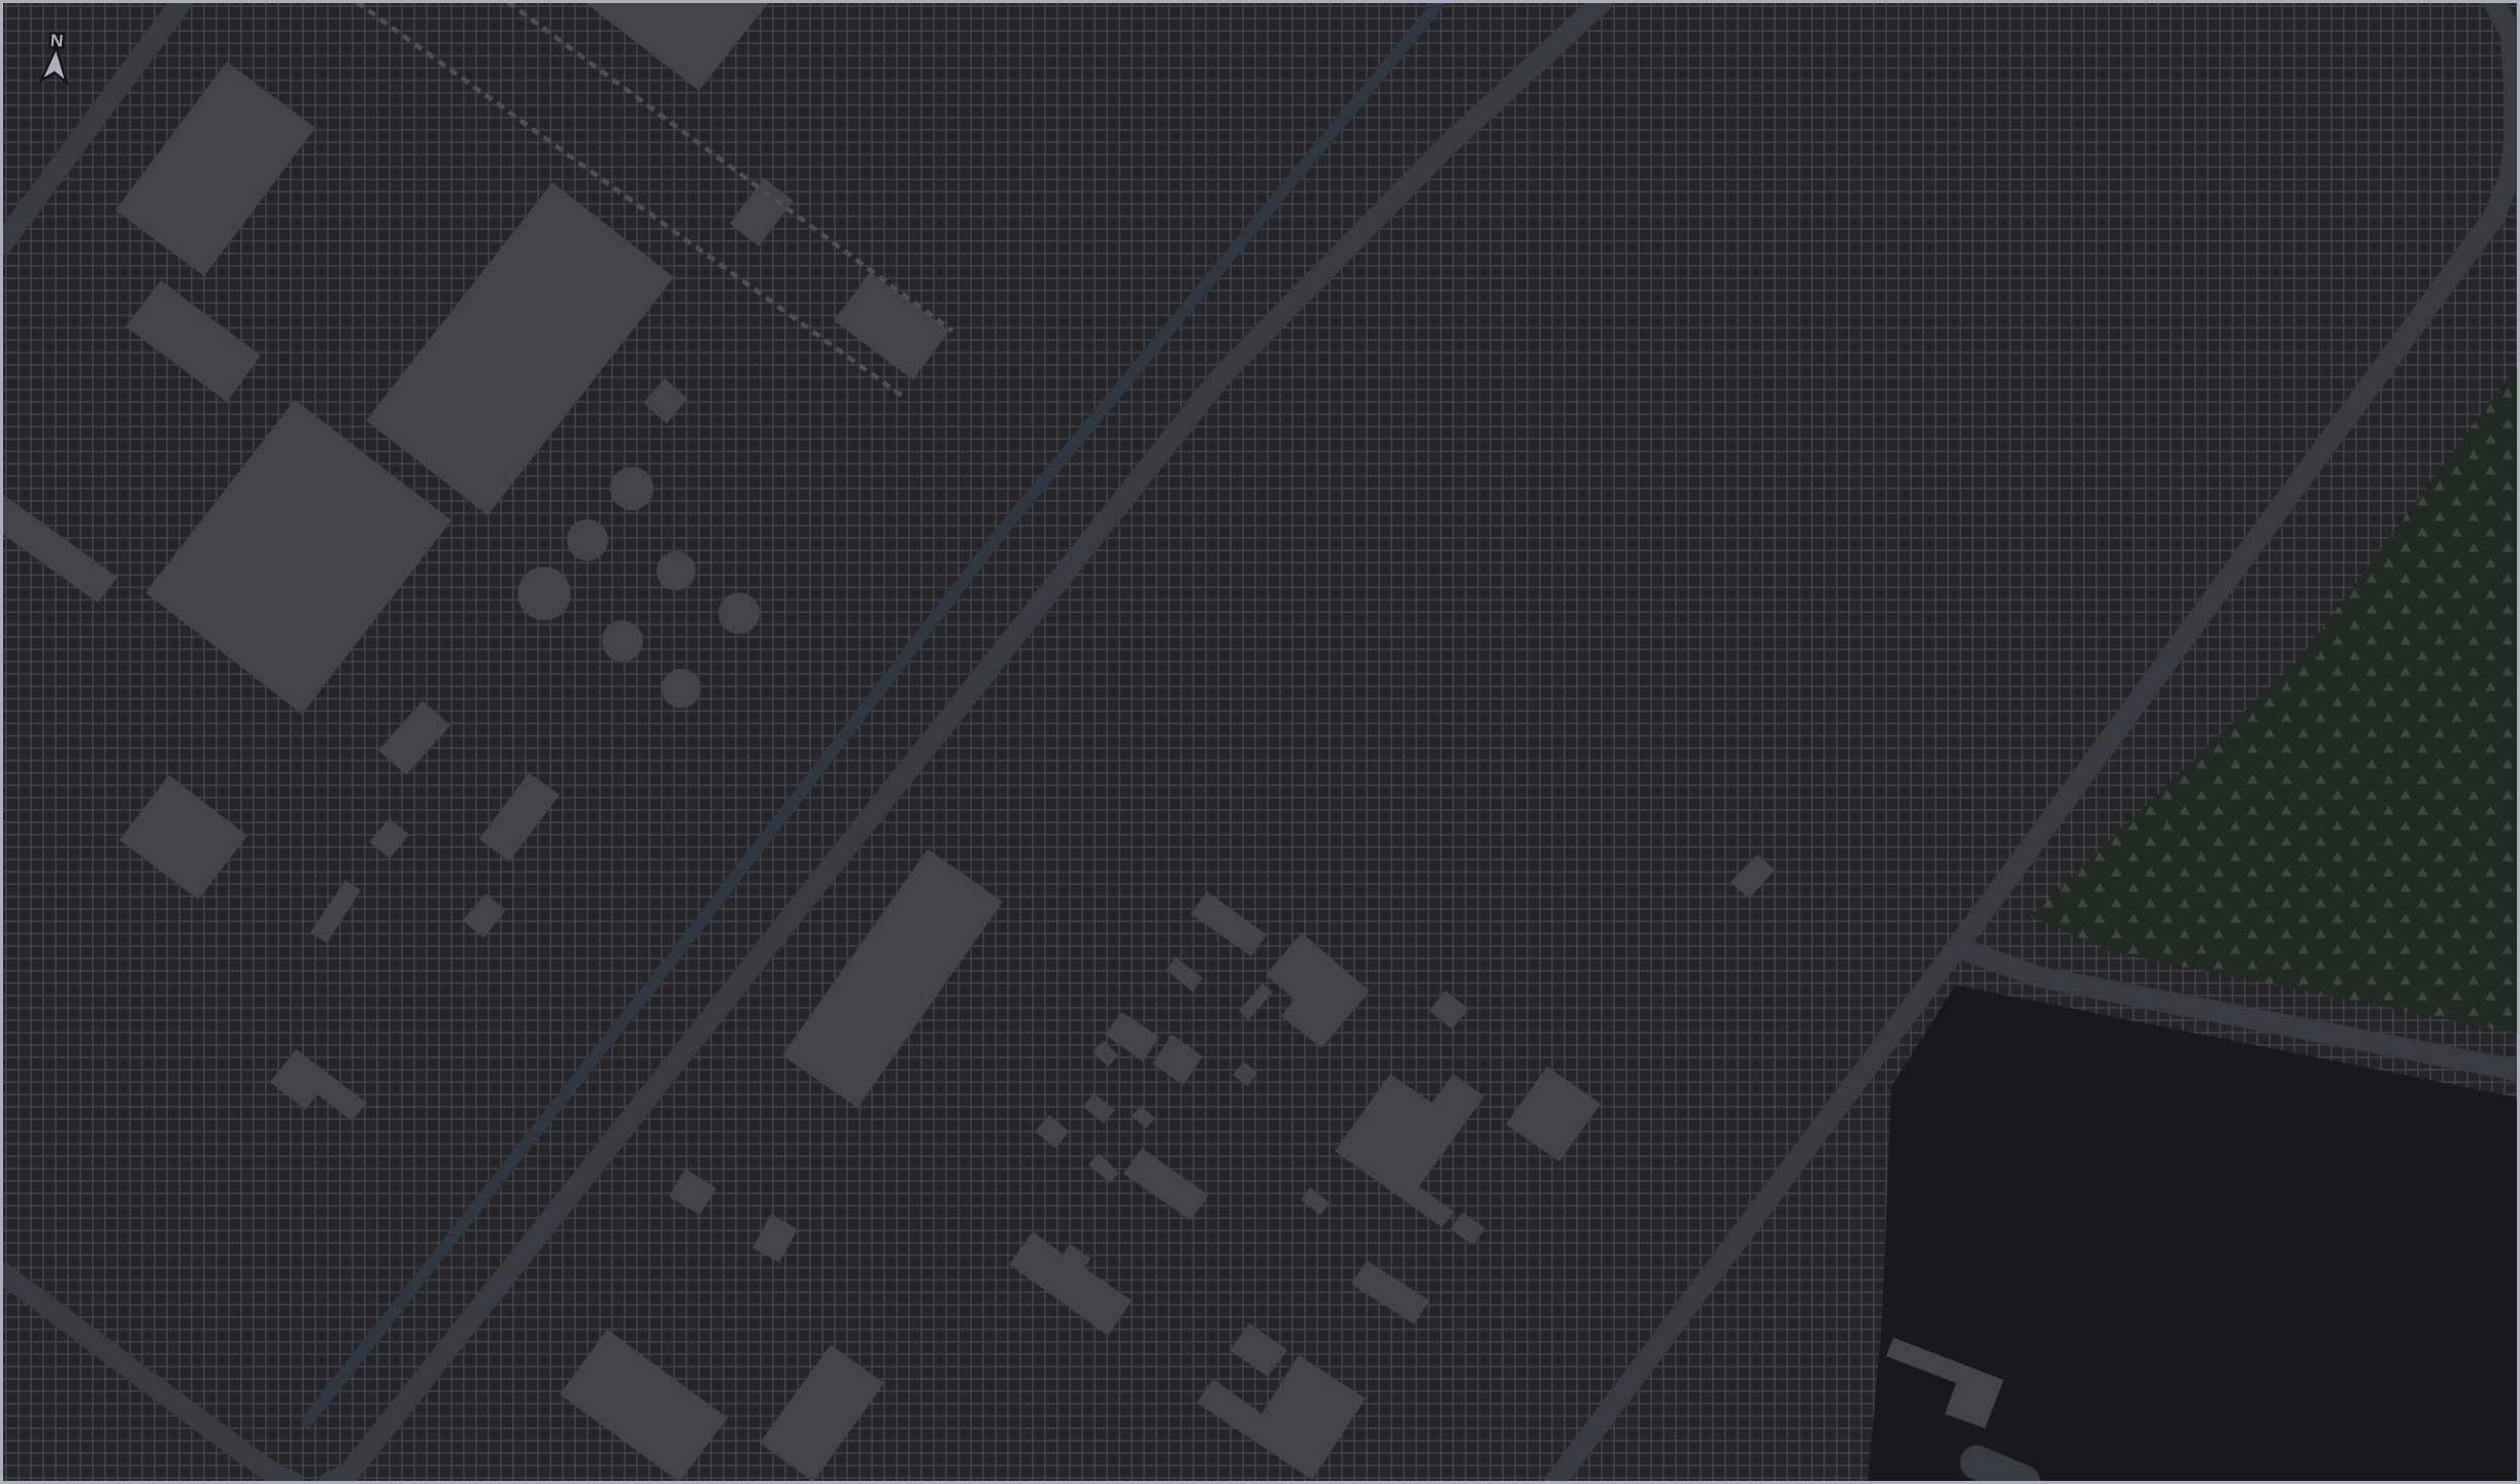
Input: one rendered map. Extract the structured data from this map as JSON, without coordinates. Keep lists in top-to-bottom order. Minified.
{"north":"top"}
